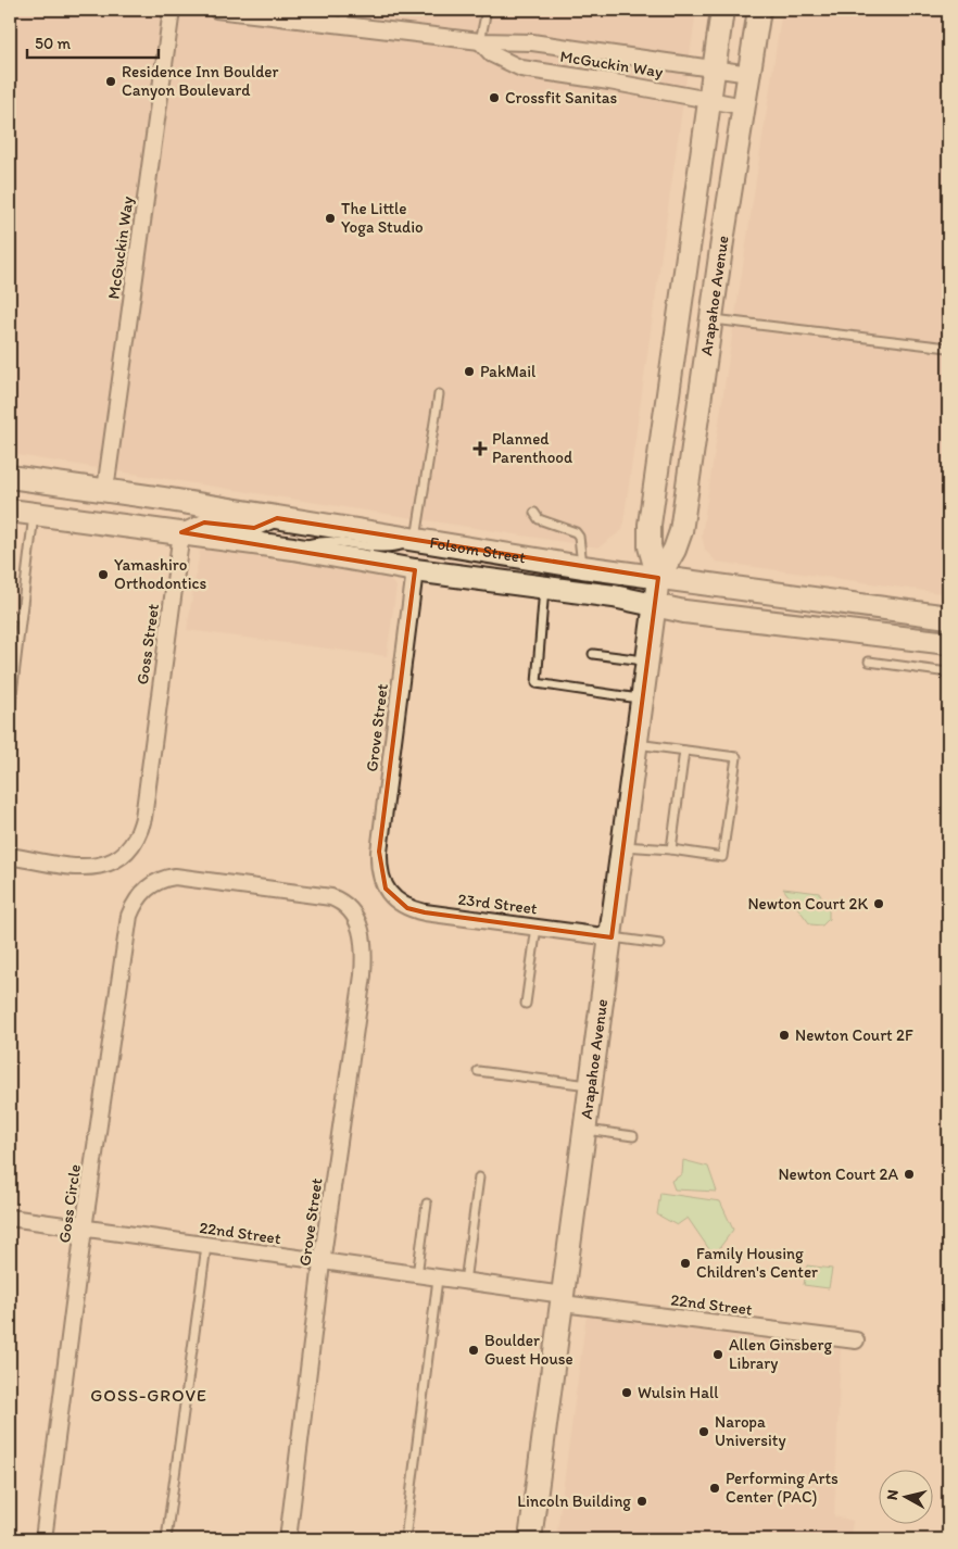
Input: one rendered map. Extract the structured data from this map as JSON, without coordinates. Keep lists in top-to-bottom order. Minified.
{"streets":{"main road":["Arapahoe Avenue","Folsom Street"],"street":["McGuckin Way","Goss Street","Grove Street","23rd Street","Goss Circle","22nd Street"]},"crossings":[["McGuckin Way","Arapahoe Avenue"],["McGuckin Way","Folsom Street"],["Arapahoe Avenue","Folsom Street"],["Arapahoe Avenue","23rd Street"],["Arapahoe Avenue","22nd Street"],["Folsom Street","Goss Street"],["Folsom Street","Grove Street"],["Grove Street","23rd Street"],["Grove Street","Goss Circle"],["Grove Street","22nd Street"],["Goss Circle","22nd Street"]],"districts":["GOSS-GROVE"],"places":{"other":["Residence Inn Boulder Canyon Boulevard","Crossfit Sanitas","The Little Yoga Studio","PakMail","Yamashiro Orthodontics","Newton Court 2K","Newton Court 2F","Newton Court 2A","Family Housing Children's Center","Boulder Guest House","Allen Ginsberg Library","Wulsin Hall","Naropa University","Performing Arts Center (PAC)","Lincoln Building"],"health":["Planned Parenthood"]},"scale_bar":"50 m","north":"left"}
